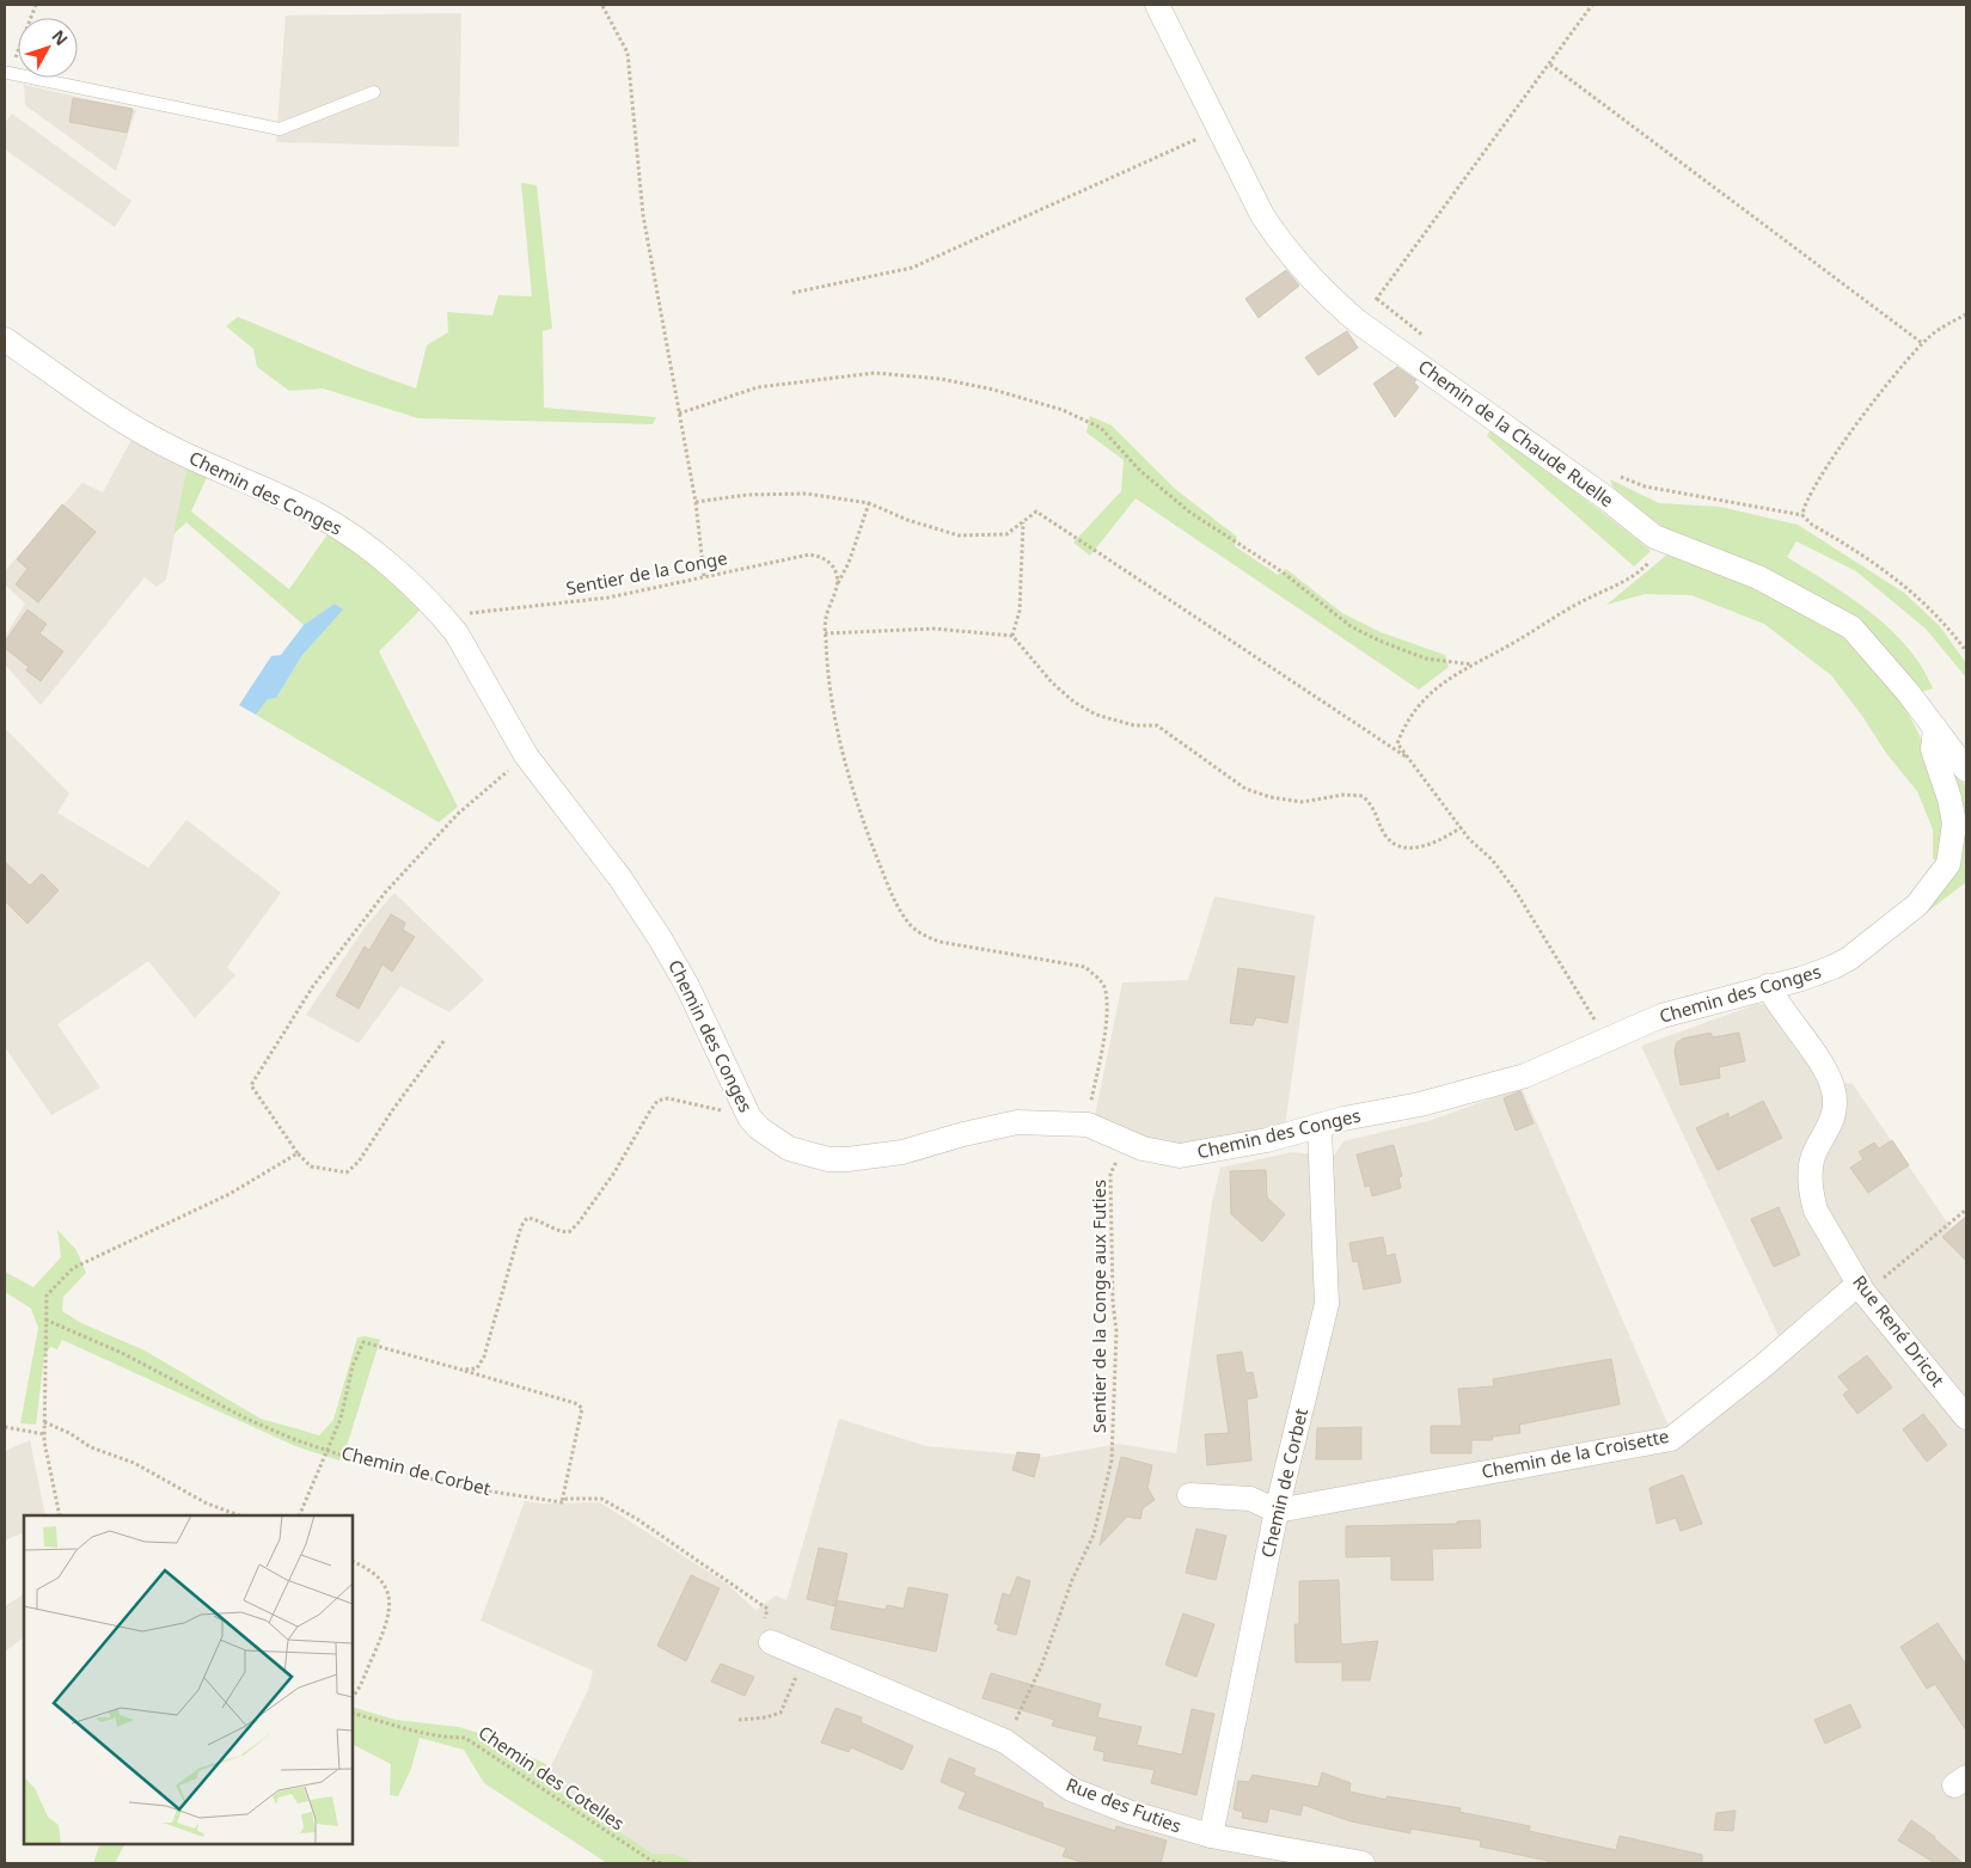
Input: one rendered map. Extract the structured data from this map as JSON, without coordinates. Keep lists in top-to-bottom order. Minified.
{"streets":{"street":["Chemin de la Chaude Ruelle","Chemin des Conges","Rue René Dricot","Chemin de la Croisette","Chemin de Corbet","Rue des Futies"],"path":["Sentier de la Conge","Sentier de la Conge aux Futies","Chemin des Cotelles"]},"crossings":[["Chemin de la Chaude Ruelle","Chemin des Conges"],["Chemin des Conges","Sentier de la Conge"],["Chemin des Conges","Sentier de la Conge aux Futies"],["Chemin des Conges","Rue René Dricot"],["Chemin des Conges","Chemin de Corbet"],["Sentier de la Conge aux Futies","Rue des Futies"],["Rue René Dricot","Chemin de la Croisette"],["Chemin de la Croisette","Chemin de Corbet"],["Chemin de Corbet","Rue des Futies"]],"north":"top right"}
